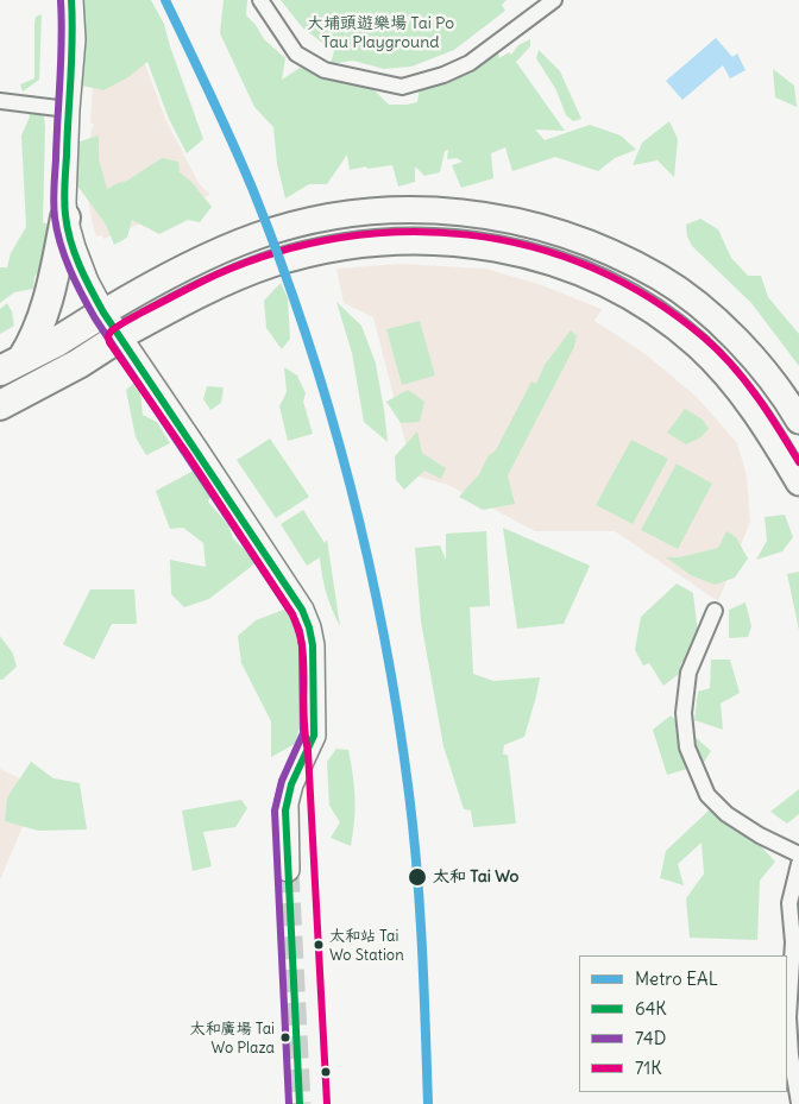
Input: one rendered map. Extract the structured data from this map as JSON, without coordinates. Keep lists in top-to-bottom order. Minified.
{"parks":["大埔頭遊樂場 Tai Po Tau Playground"],"places":["太和 Tai Wo","太和站 Tai Wo Station","太和廣場 Tai Wo Plaza"],"lines":["metro line EAL","transit line 64K","transit line 74D","transit line 71K"],"legend":["Metro EAL","64K","74D","71K"]}
